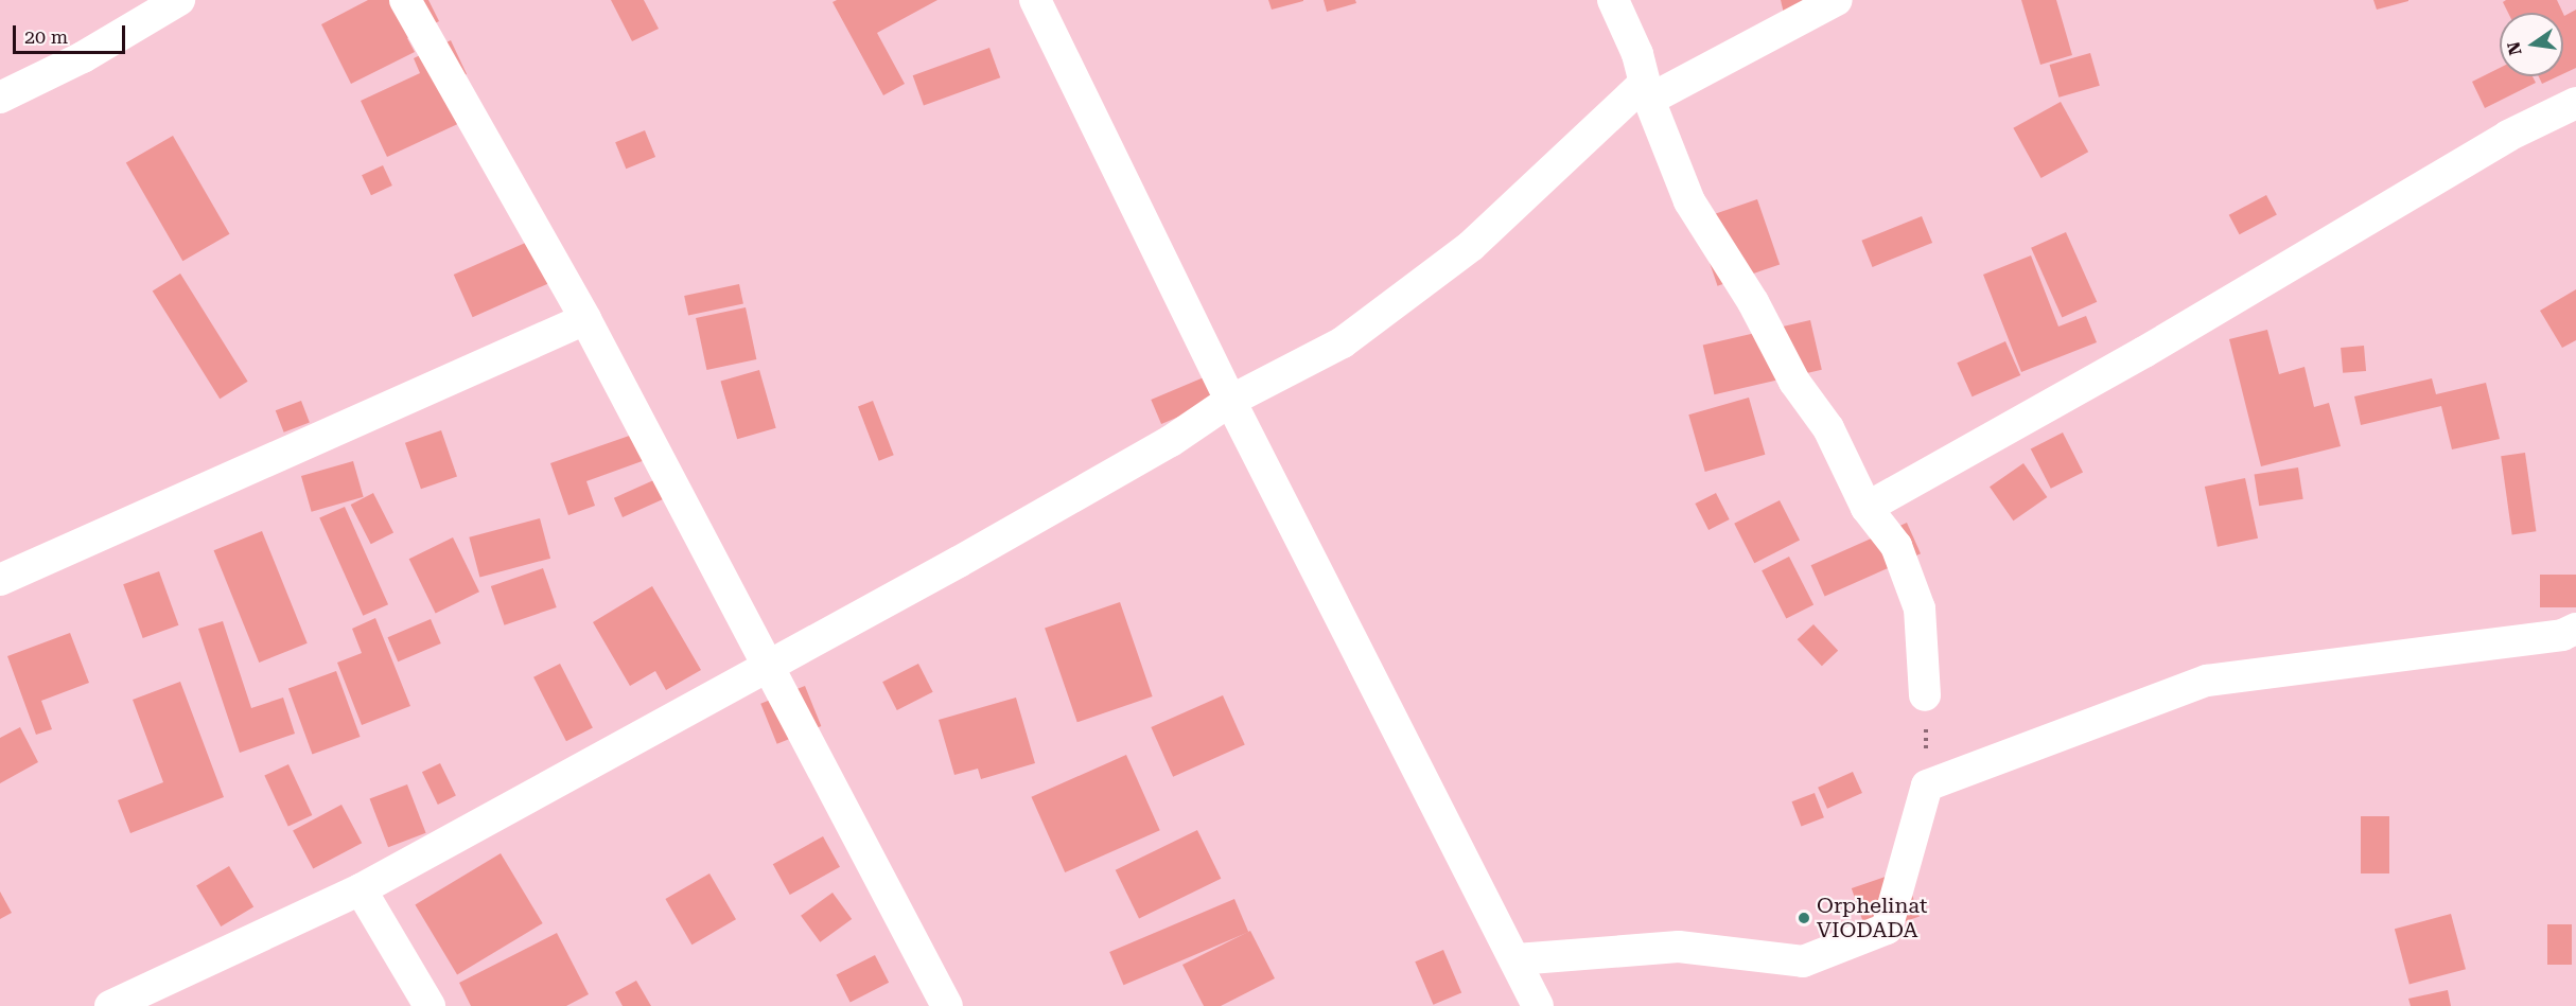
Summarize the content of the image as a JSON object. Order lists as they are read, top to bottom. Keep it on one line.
{"places":["Orphelinat VIODADA"],"scale_bar":"20 m","north":"left"}
